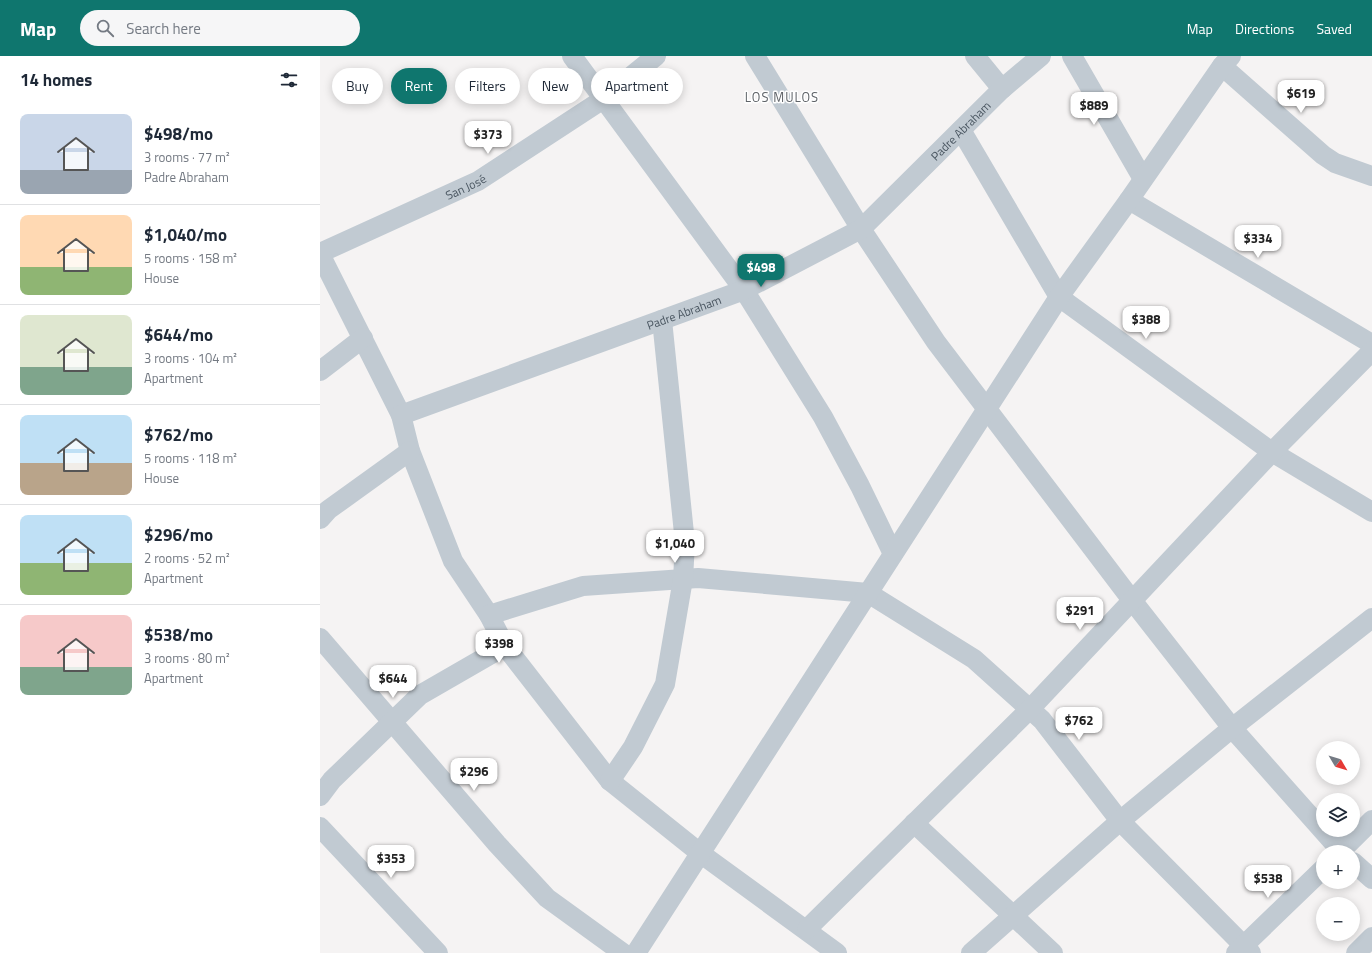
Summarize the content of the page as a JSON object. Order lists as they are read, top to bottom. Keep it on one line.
{"streets":{"street":["Padre Abraham","San José"]},"districts":["LOS MULOS"],"north":"bottom right","page":{"header":"Map","search":"Search here","nav":["Map","Directions","Saved"],"heading":"14 homes","chip":["Buy","Rent","Filters","New","Apartment"],"price":["$619","$889","$373","$334","$498","$388","$1,040","$291","$398","$644","$762","$296","$353","$538"],"list":[{"name":"$498/mo","note":"3 rooms · 77 m² · Padre Abraham"},{"name":"$1,040/mo","note":"5 rooms · 158 m² · House"},{"name":"$644/mo","note":"3 rooms · 104 m² · Apartment"},{"name":"$762/mo","note":"5 rooms · 118 m² · House"},{"name":"$296/mo","note":"2 rooms · 52 m² · Apartment"},{"name":"$538/mo","note":"3 rooms · 80 m² · Apartment"}],"map_buttons":["+","−"]}}
